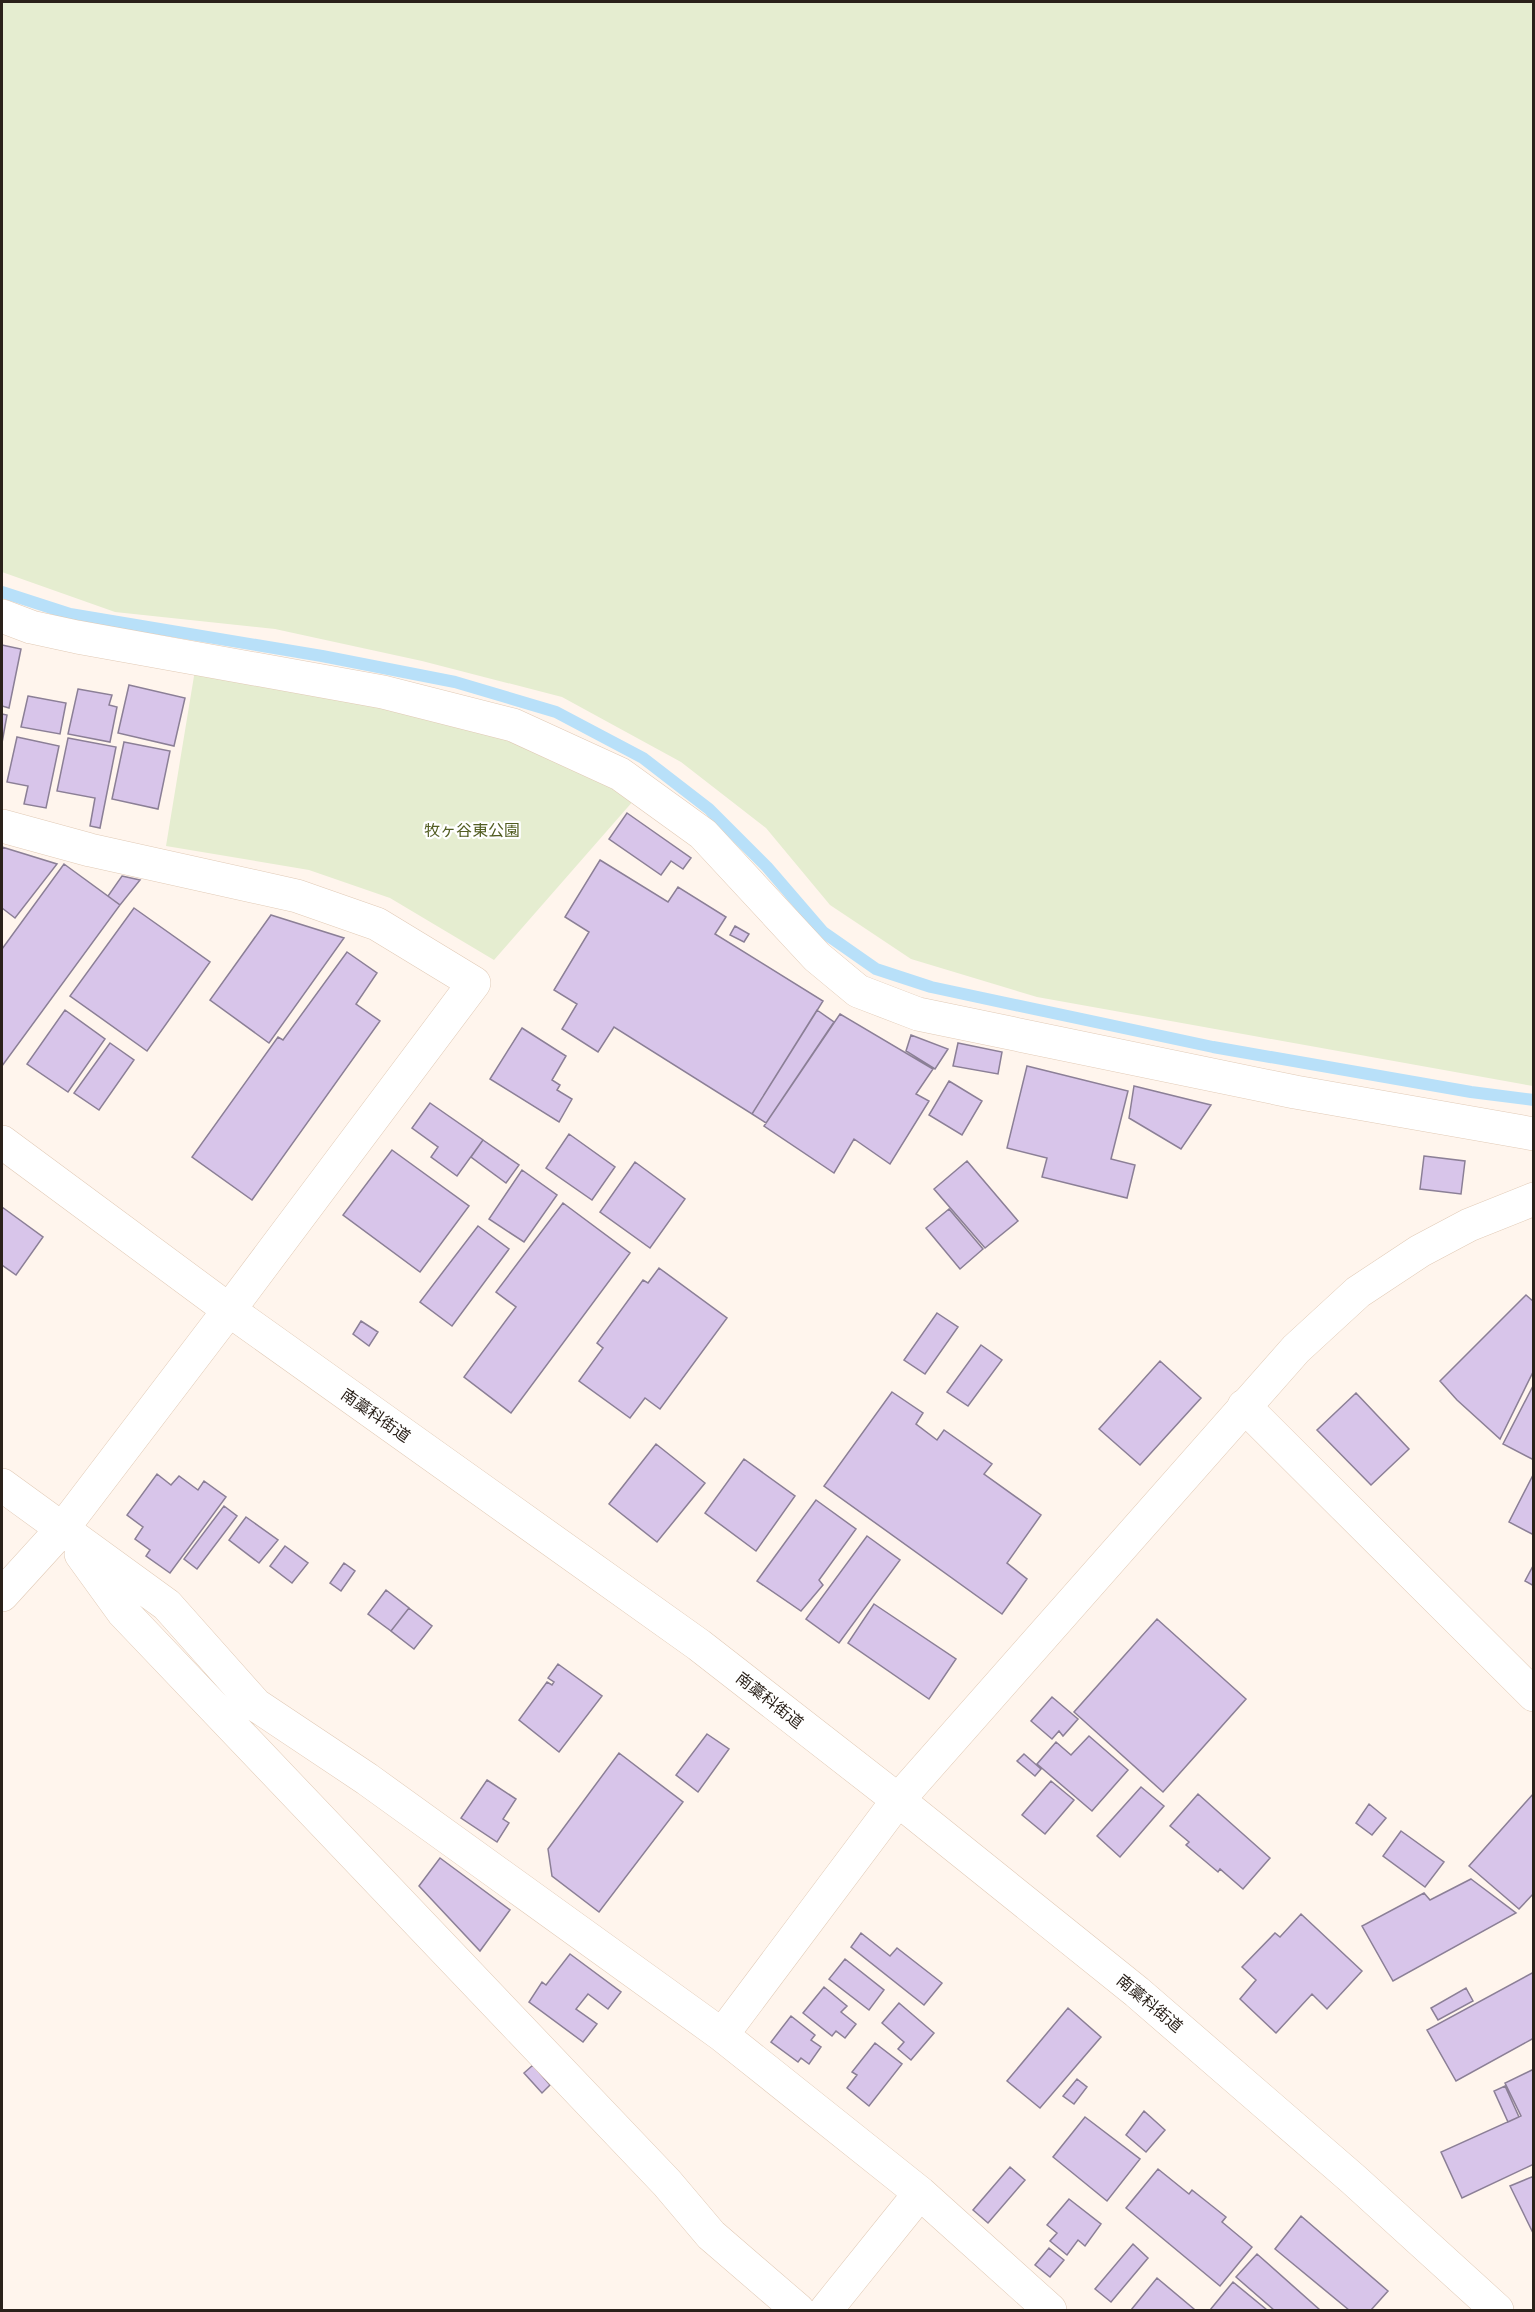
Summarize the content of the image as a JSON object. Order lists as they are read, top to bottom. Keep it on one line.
{"streets":{"street":["南藁科街道"]},"parks":["牧ヶ谷東公園"]}
